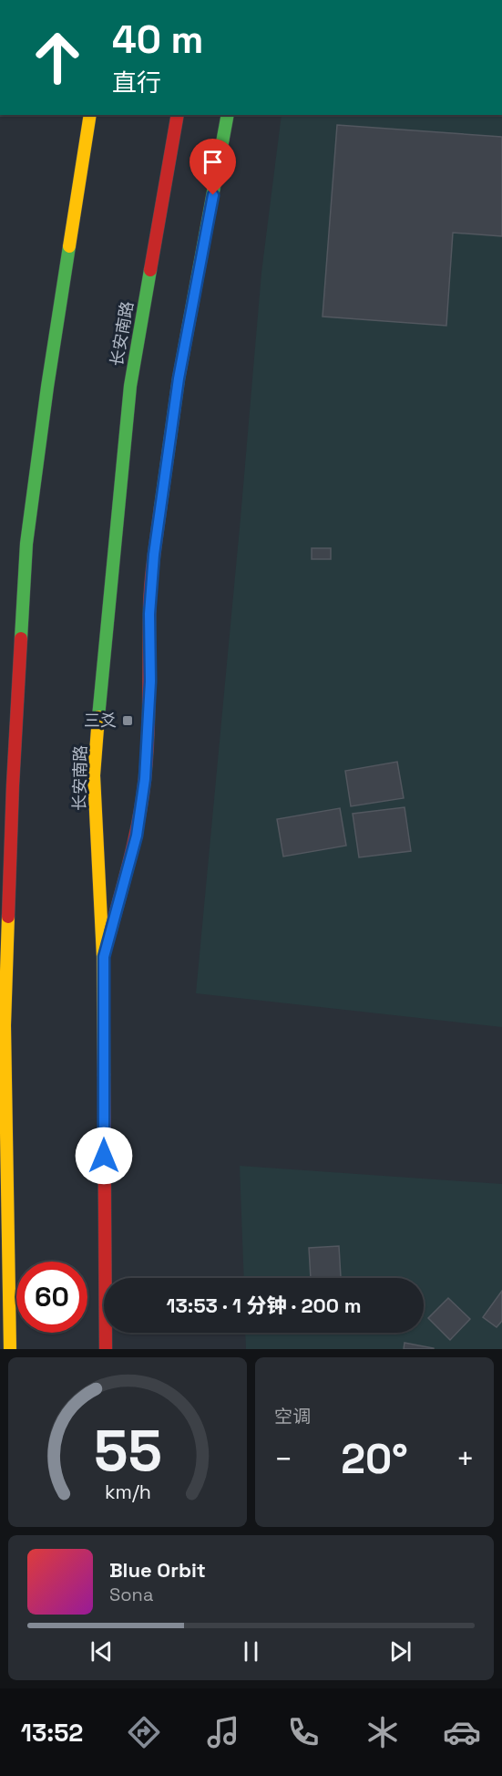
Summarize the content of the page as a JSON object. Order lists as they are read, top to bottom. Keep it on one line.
{"streets":{"main road":["长安南路"]},"places":{"transit":["三爻"]},"page":{"turn":["40 m","直行"],"limit":"60","trip":"13:53 · 1 分钟 · 200 m","tile":"空调","heat":["−","20°","+"],"song":["Blue Orbit","Sona"],"tabs":"13:52","gauge":["55","km/h"]}}
